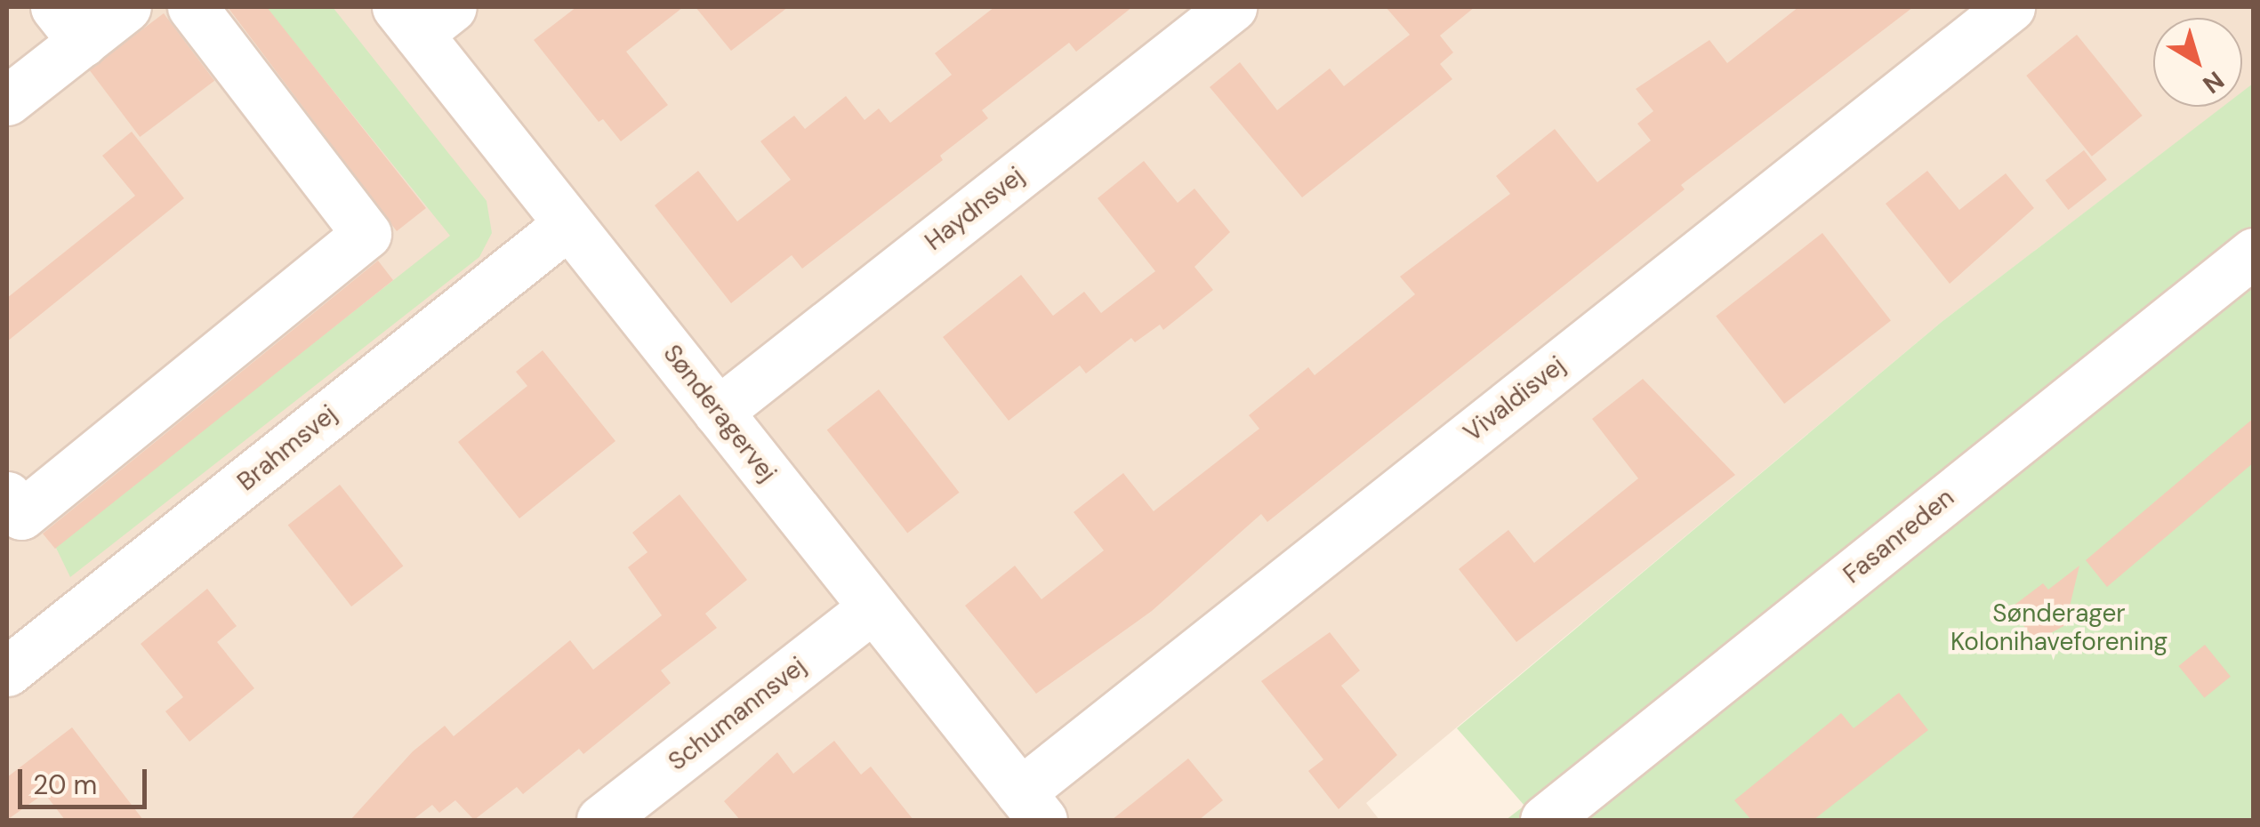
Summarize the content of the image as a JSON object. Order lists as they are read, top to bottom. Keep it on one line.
{"streets":{"street":["Haydnsvej","Vivaldisvej","Sønderagervej","Brahmsvej","Fasanreden","Schumannsvej"]},"crossings":[["Haydnsvej","Sønderagervej"],["Vivaldisvej","Sønderagervej"],["Sønderagervej","Brahmsvej"],["Sønderagervej","Schumannsvej"]],"parks":["Sønderager Kolonihaveforening"],"scale_bar":"20 m","north":"bottom right"}
